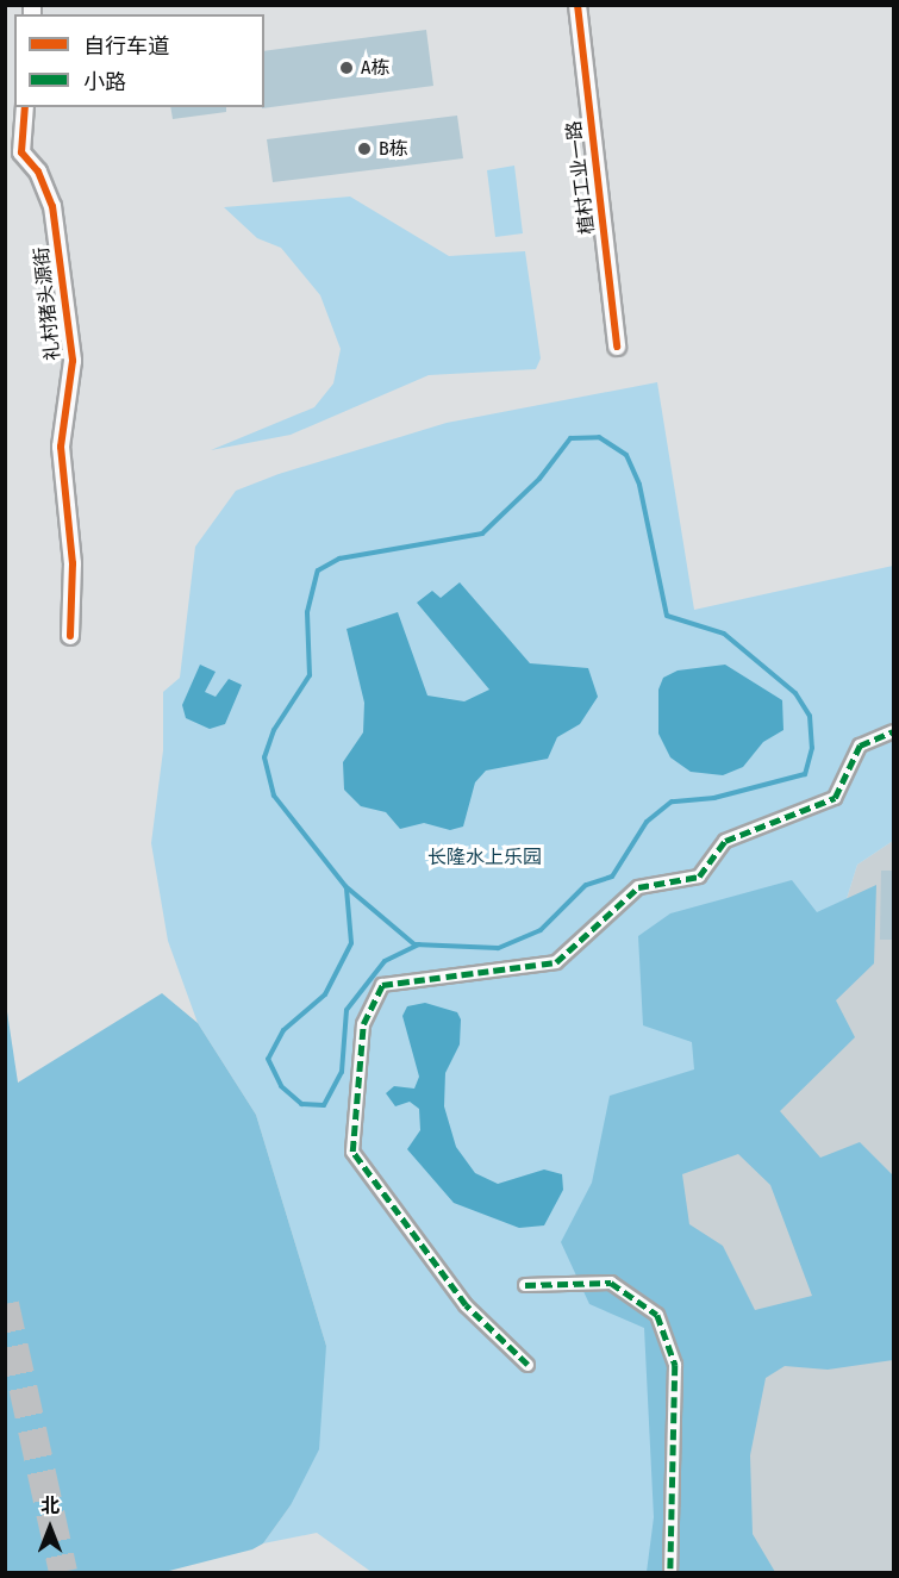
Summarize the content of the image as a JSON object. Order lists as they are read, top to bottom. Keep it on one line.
{"streets":{"street":["植村工业一路","礼村猪头源街"]},"parks":["长隆水上乐园"],"places":["A栋","B栋"],"legend":["自行车道","小路"],"north":"top"}
